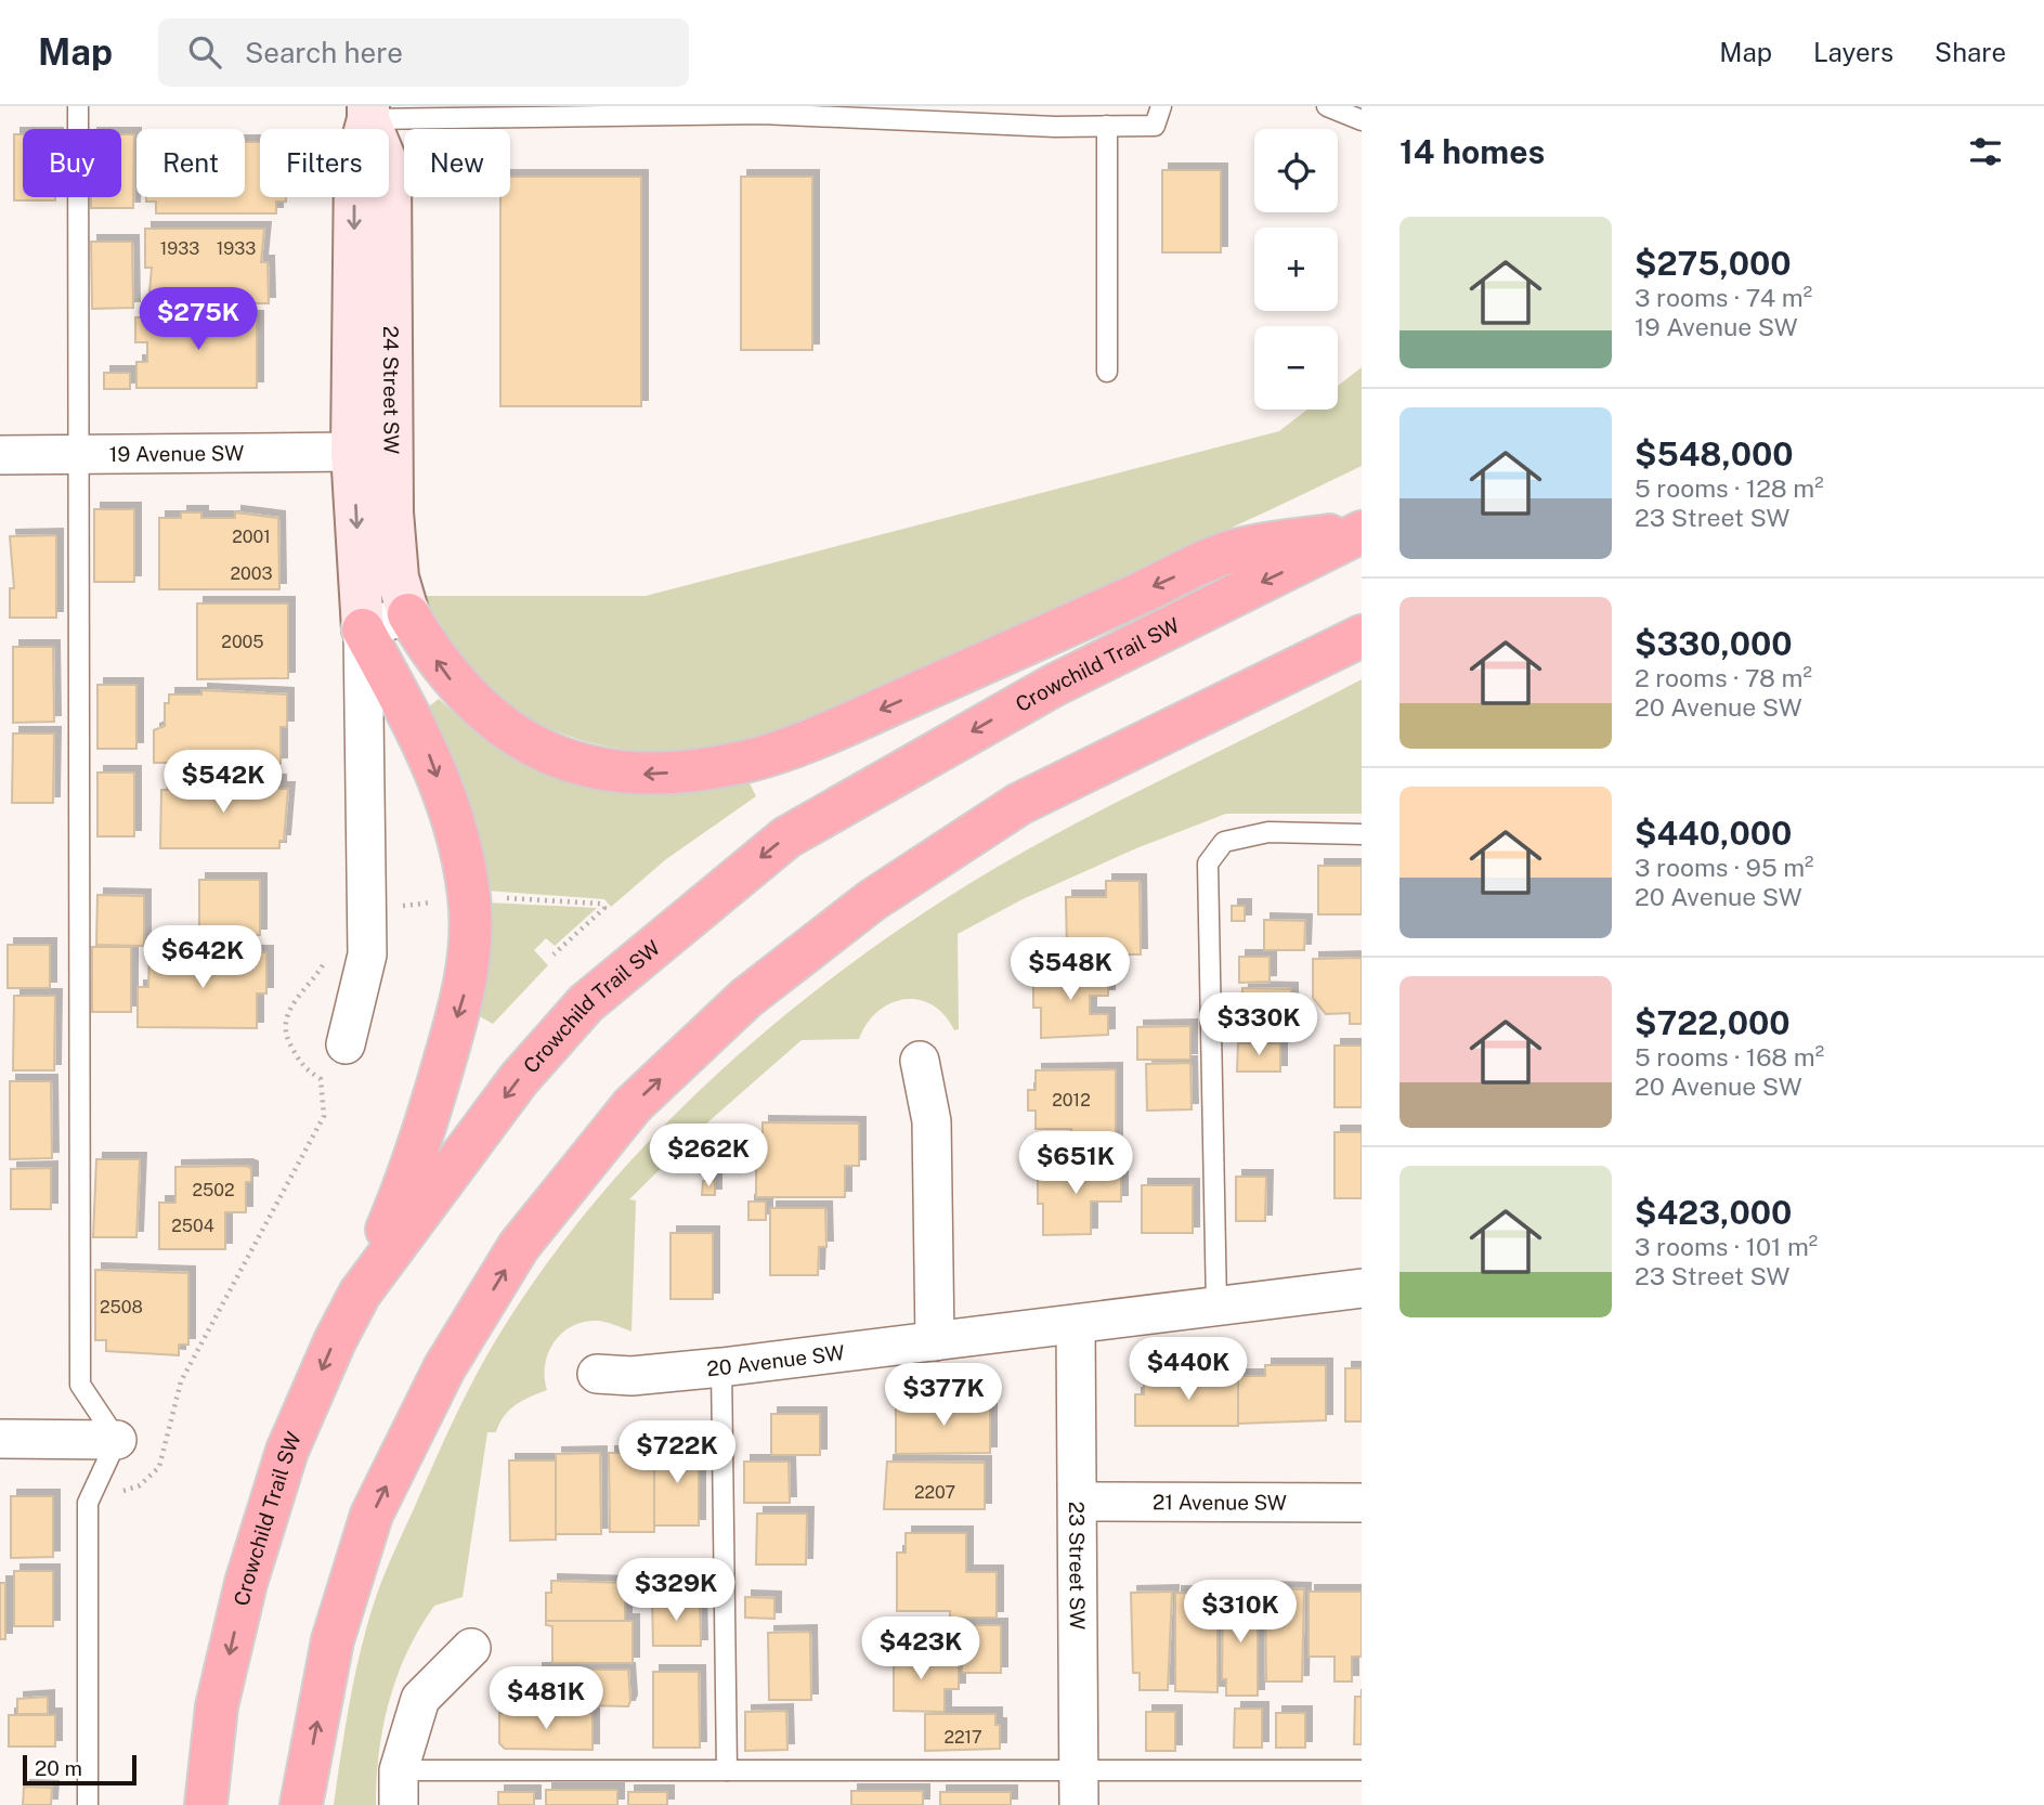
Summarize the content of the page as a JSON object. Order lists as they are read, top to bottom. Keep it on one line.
{"streets":{"highway":["Crowchild Trail SW"],"street":["24 Street SW","19 Avenue SW","20 Avenue SW","21 Avenue SW","23 Street SW"]},"crossings":[["24 Street SW","19 Avenue SW"],["20 Avenue SW","23 Street SW"],["21 Avenue SW","23 Street SW"]],"house_numbers":["1933","1933","2001","2003","2005","2012","2502","2504","2508","2207","2217"],"scale_bar":"20 m","page":{"header":"Map","search":"Search here","nav":["Map","Layers","Share"],"heading":"14 homes","map_buttons":["+","−"],"chip":["Buy","Rent","Filters","New"],"list":[{"name":"$275,000","note":"3 rooms · 74 m² · 19 Avenue SW"},{"name":"$548,000","note":"5 rooms · 128 m² · 23 Street SW"},{"name":"$330,000","note":"2 rooms · 78 m² · 20 Avenue SW"},{"name":"$440,000","note":"3 rooms · 95 m² · 20 Avenue SW"},{"name":"$722,000","note":"5 rooms · 168 m² · 20 Avenue SW"},{"name":"$423,000","note":"3 rooms · 101 m² · 23 Street SW"}],"price":["$275K","$542K","$642K","$548K","$330K","$262K","$651K","$440K","$377K","$722K","$329K","$310K","$423K","$481K"],"scale":"20 m"}}
